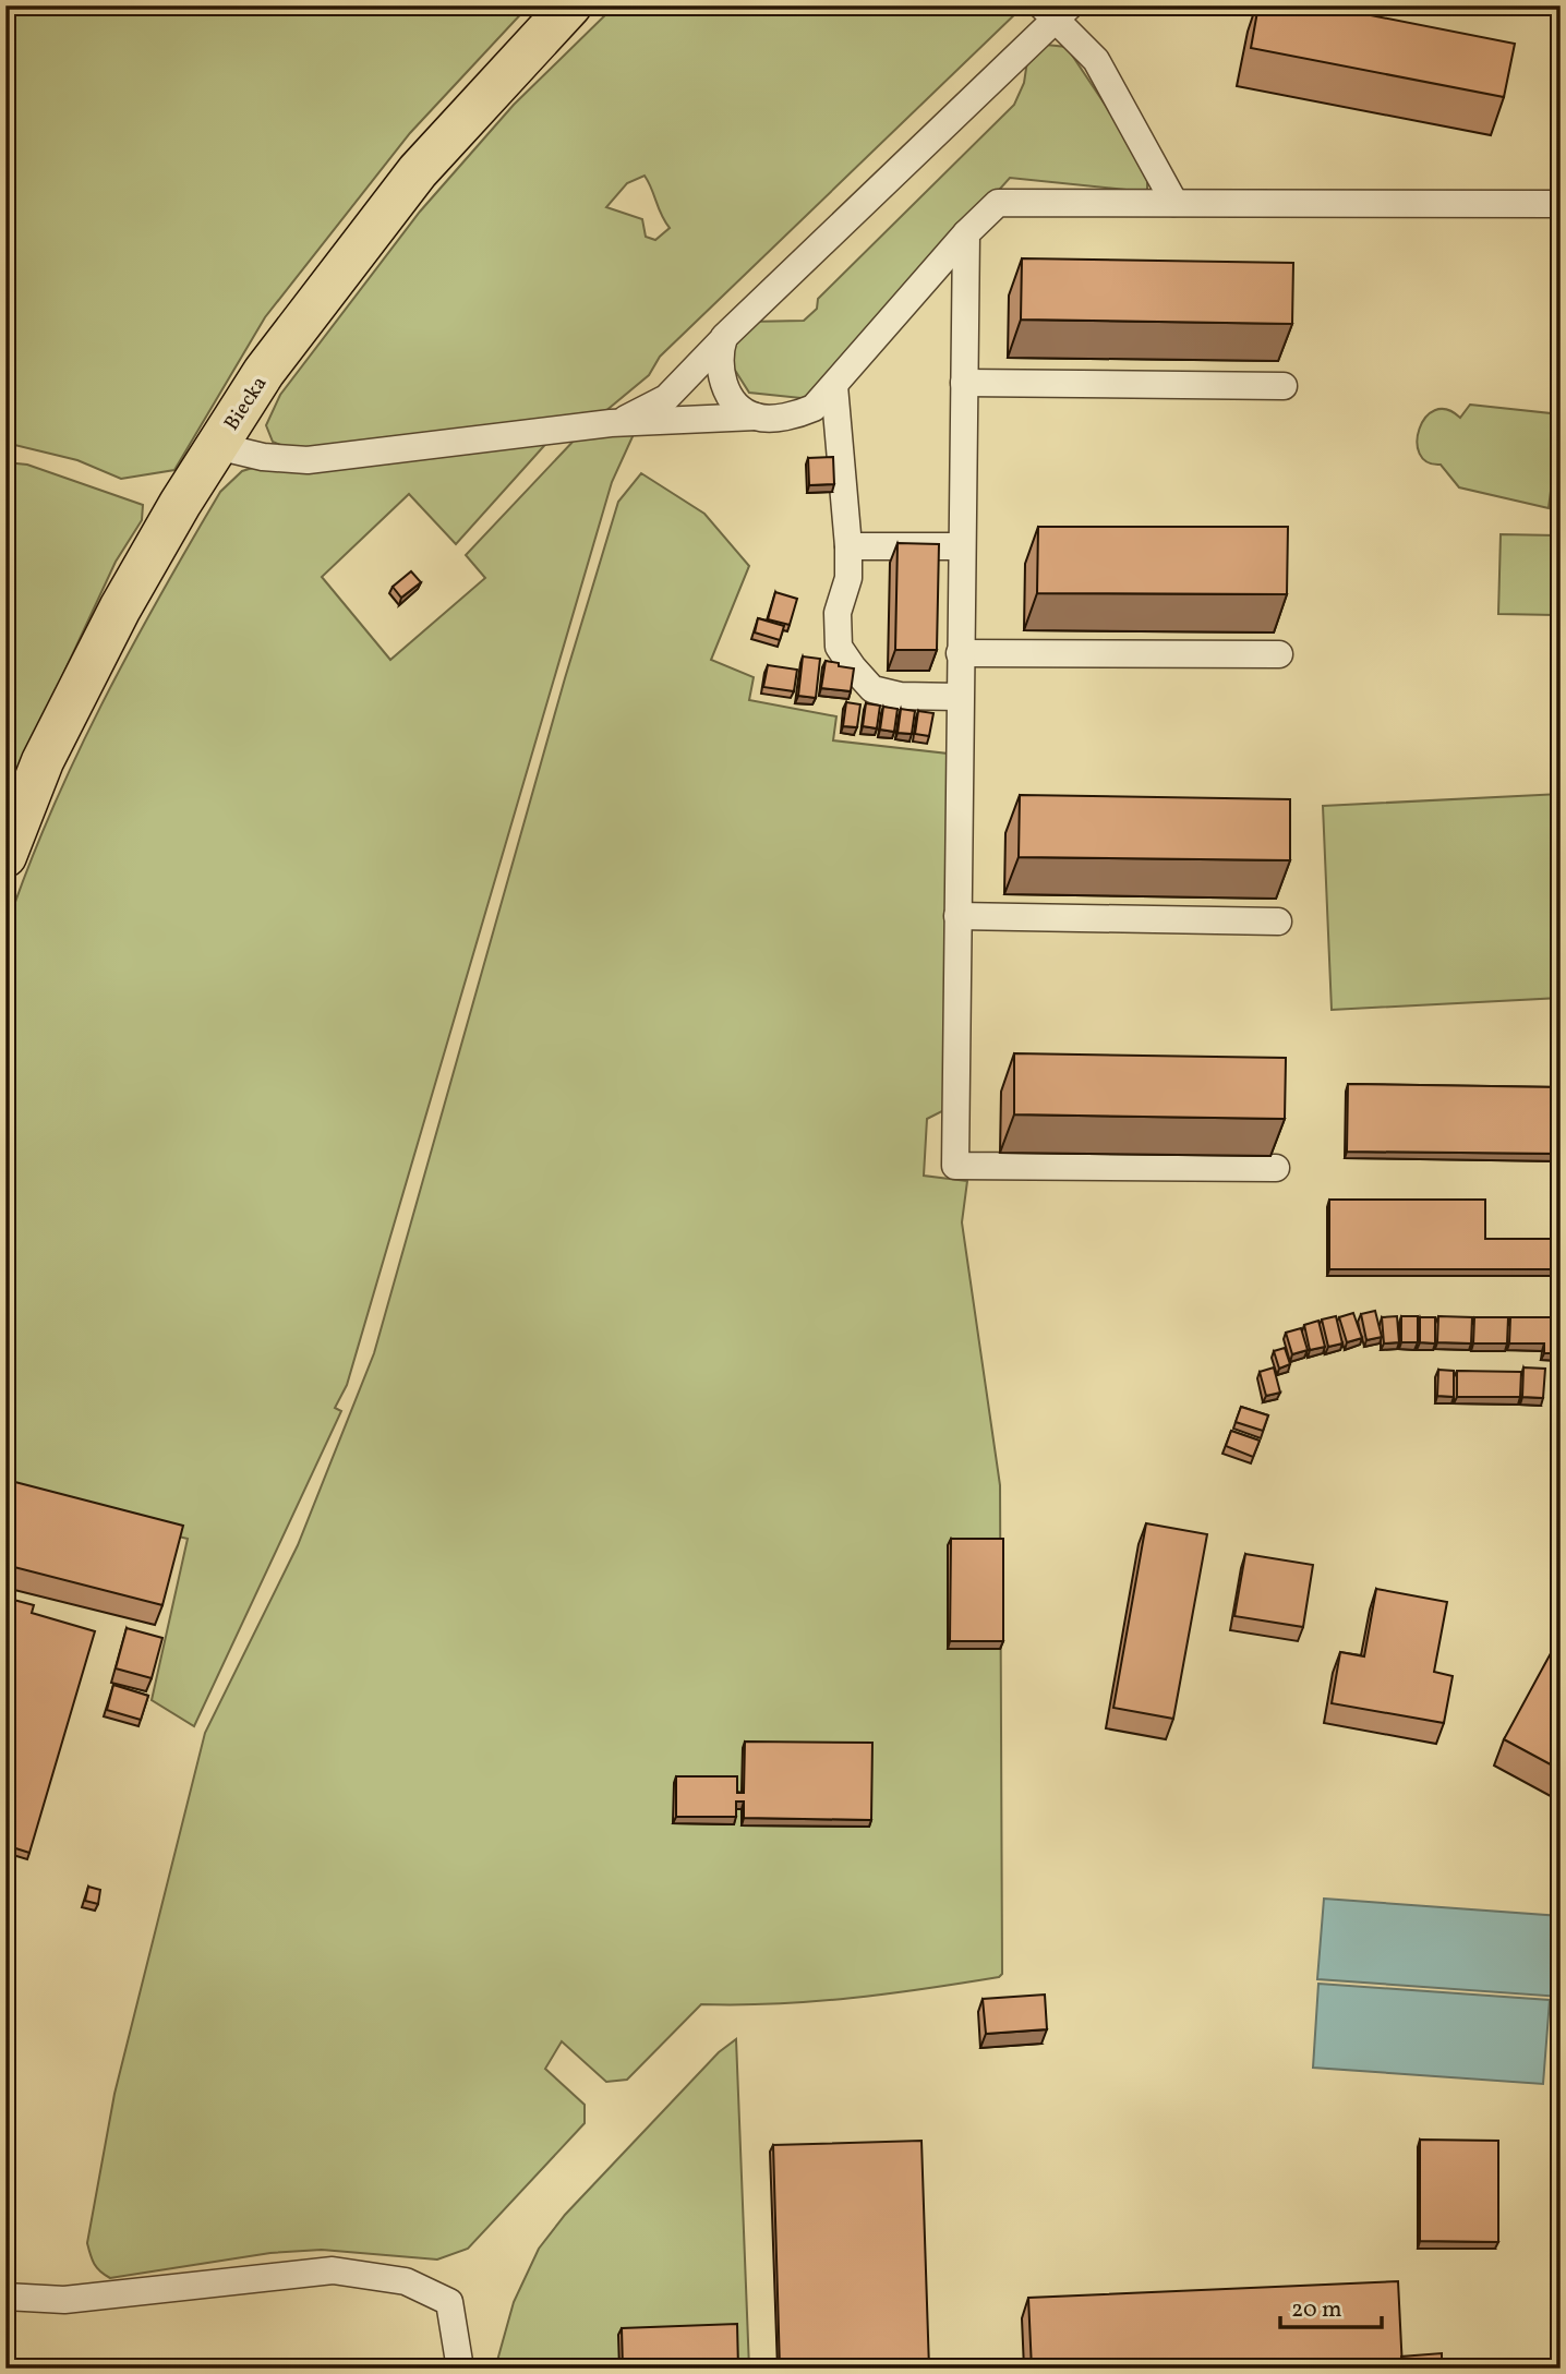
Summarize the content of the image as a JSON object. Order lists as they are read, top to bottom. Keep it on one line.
{"streets":{"main road":["Biecka"]},"scale_bar":"20 m"}
